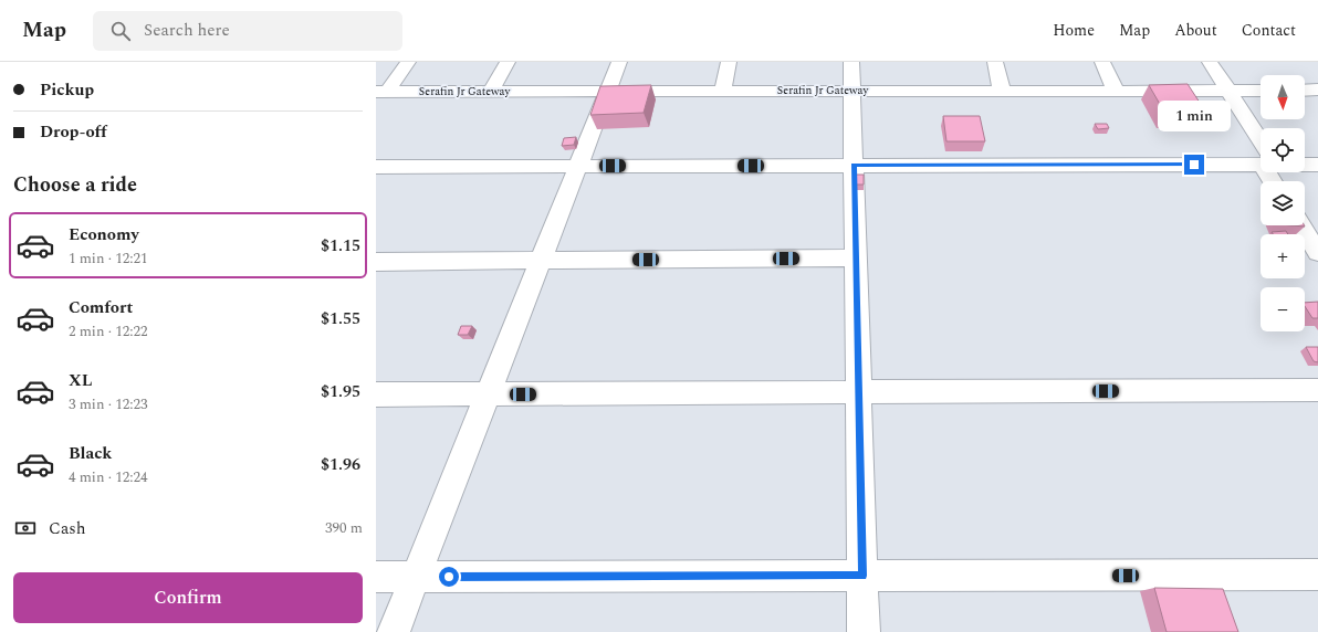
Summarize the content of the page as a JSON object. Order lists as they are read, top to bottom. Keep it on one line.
{"streets":{"street":["Serafin Jr Gateway"]},"north":"bottom","page":{"header":"Map","search":"Search here","nav":["Home","Map","About","Contact"],"banner":["Pickup","Drop-off"],"map_buttons":["+","−"],"bubble":"1 min","heading":"Choose a ride","list":[{"name":"Economy","note":"1 min · 12:21","value":"$1.15"},{"name":"Comfort","note":"2 min · 12:22","value":"$1.55"},{"name":"XL","note":"3 min · 12:23","value":"$1.95"},{"name":"Black","note":"4 min · 12:24","value":"$1.96"}],"pay":["Cash","390 m"],"buttons":"Confirm"}}
